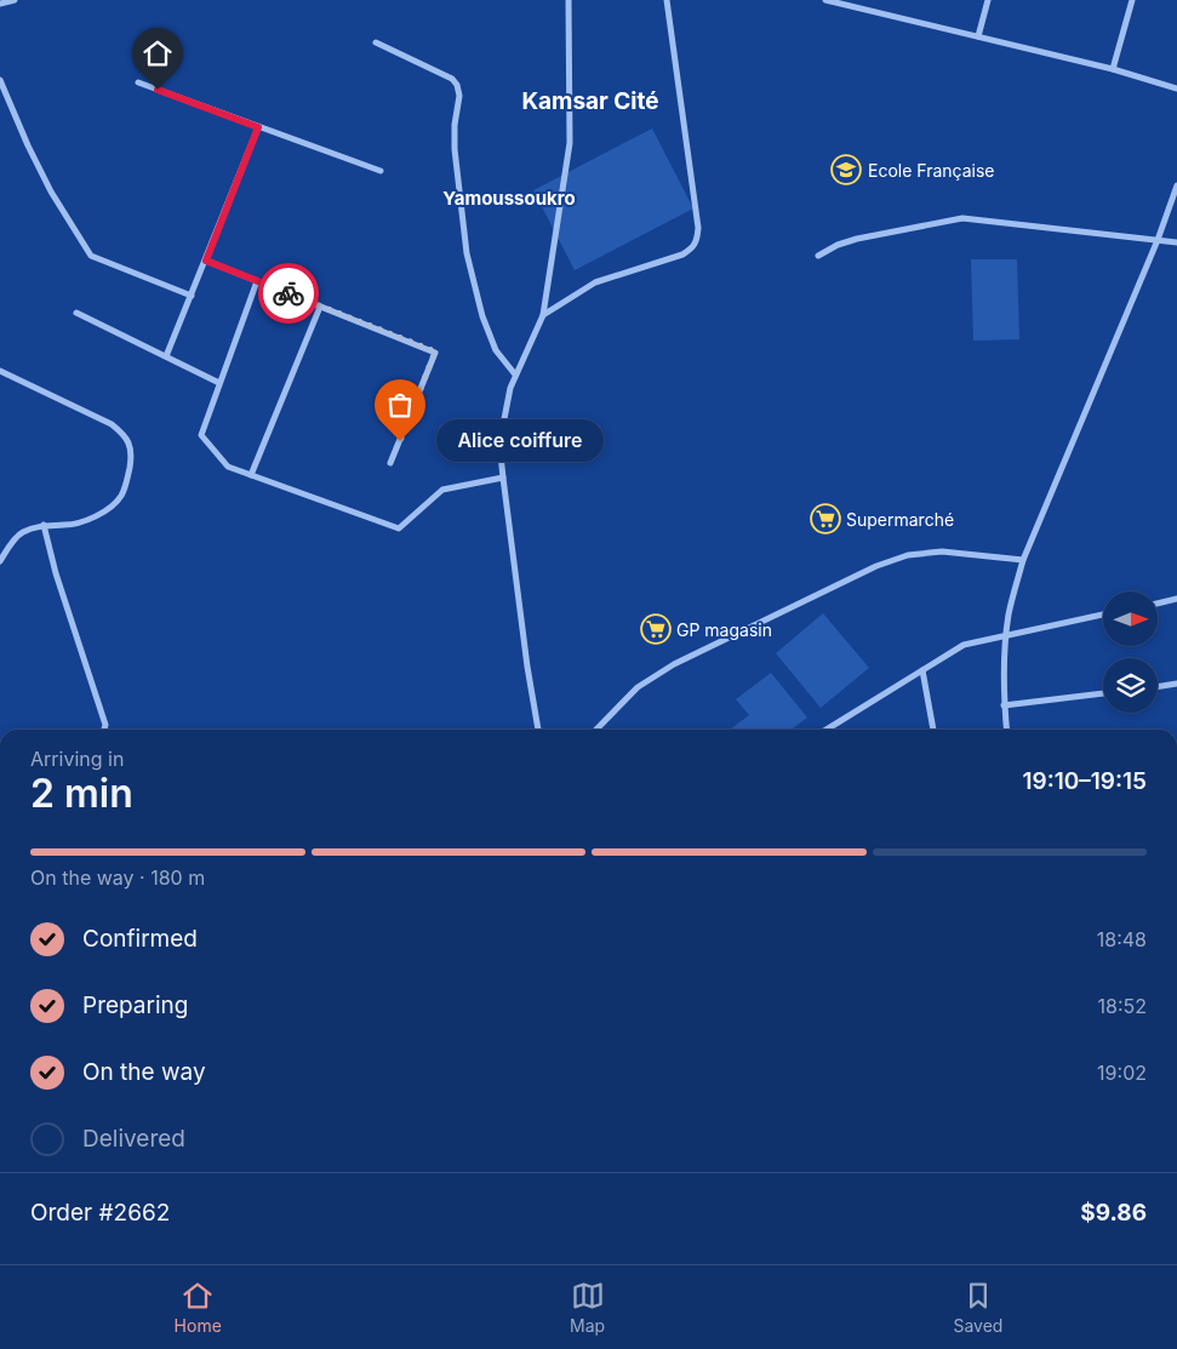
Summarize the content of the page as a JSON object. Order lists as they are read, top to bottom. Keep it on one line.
{"districts":["Kamsar Cité","Yamoussoukro"],"places":{"school or university":["Ecole Française"],"other":["Alice coiffure"],"supermarket":["Supermarché","GP magasin"]},"north":"right","page":{"bubble":"Alice coiffure","heading":["2 min","Arriving in","19:10–19:15"],"panel":["Order #2662","$9.86"],"bar":"On the way · 180 m","list":[["Confirmed","18:48"],["Preparing","18:52"],["On the way","19:02"],"Delivered"],"tabs":["Home","Map","Saved"]}}
